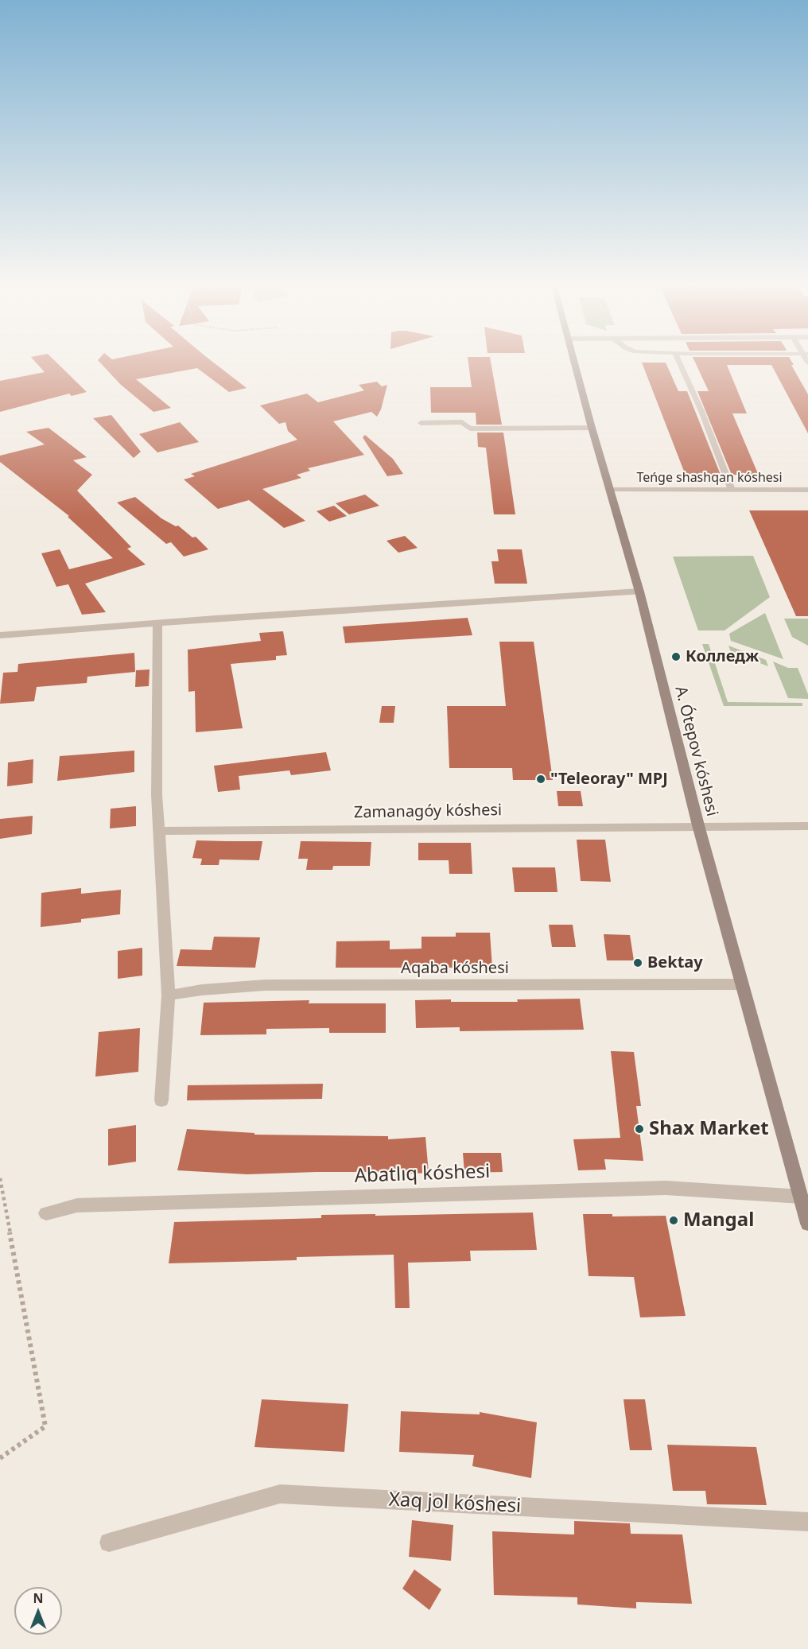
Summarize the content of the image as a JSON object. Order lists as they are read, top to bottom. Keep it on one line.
{"streets":{"main road":["A. Ótepov kóshesi"],"street":["Teńge shashqan kóshesi","Zamanagóy kóshesi","Aqaba kóshesi","Abatlıq kóshesi","Xaq jol kóshesi"]},"crossings":[["Teńge shashqan kóshesi","A. Ótepov kóshesi"],["A. Ótepov kóshesi","Zamanagóy kóshesi"],["A. Ótepov kóshesi","Aqaba kóshesi"],["A. Ótepov kóshesi","Abatlıq kóshesi"]],"places":["Колледж","\"Teleoray\" MPJ","Bektay","Shax Market","Mangal"],"north":"top"}
